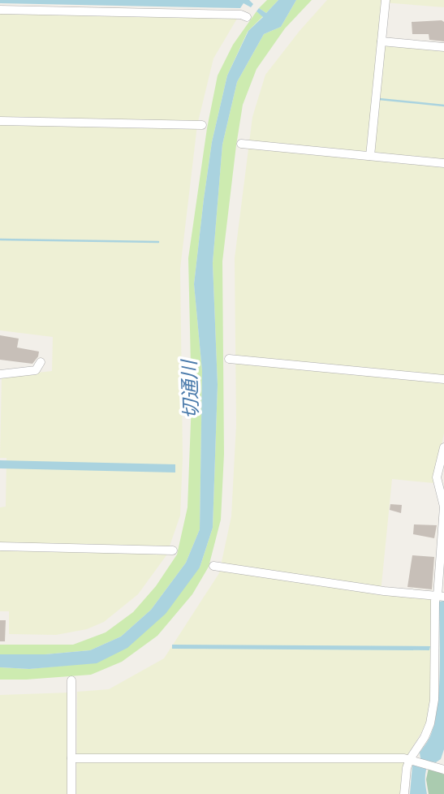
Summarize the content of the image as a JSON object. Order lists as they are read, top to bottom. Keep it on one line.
{"water":["切通川"]}
